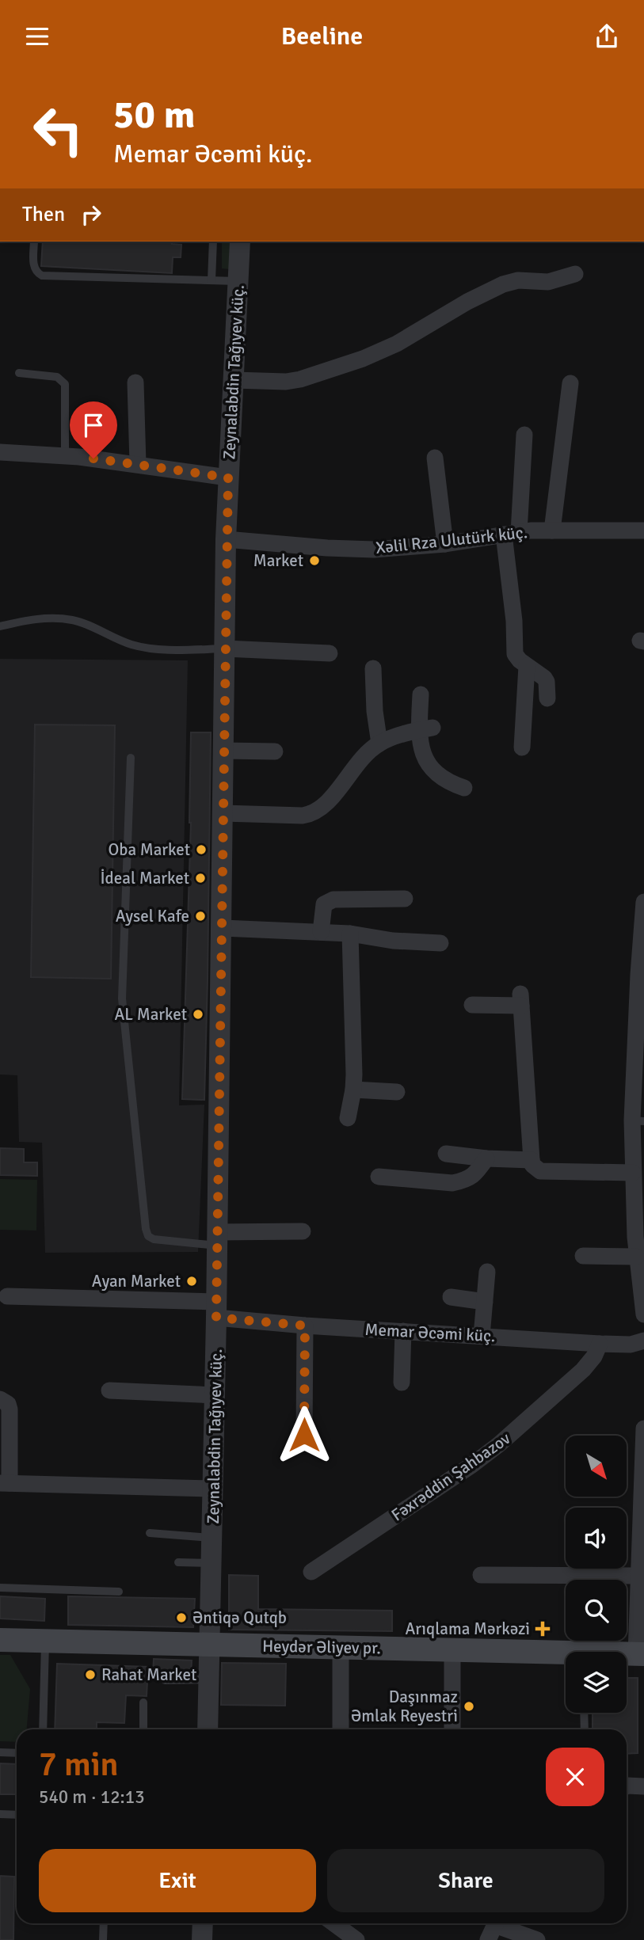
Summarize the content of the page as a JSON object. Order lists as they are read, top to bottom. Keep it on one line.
{"streets":{"main road":["Heydər Əliyev pr."],"street":["Zeynalabdin Tağıyev küç.","Xəlil Rza Ulutürk küç.","Memar Əcəmi küç.","Fəxrəddin Şahbazov"]},"crossings":[["Zeynalabdin Tağıyev küç.","Xəlil Rza Ulutürk küç."],["Zeynalabdin Tağıyev küç.","Memar Əcəmi küç."],["Zeynalabdin Tağıyev küç.","Heydər Əliyev pr."],["Memar Əcəmi küç.","Fəxrəddin Şahbazov"]],"places":{"other":["Market","Oba Market","İdeal Market","Aysel Kafe","AL Market","Ayan Market","Əntiqə Qutqb","Rahat Market","Daşınmaz Əmlak Reyestri"],"health":["Arıqlama Mərkəzi"]},"north":"bottom right","page":{"header":"Beeline","turn":["50 m","Memar Əcəmi küç."],"then":"Then","heading":["7 min","540 m · 12:13"],"buttons":["Exit","Share"]}}
